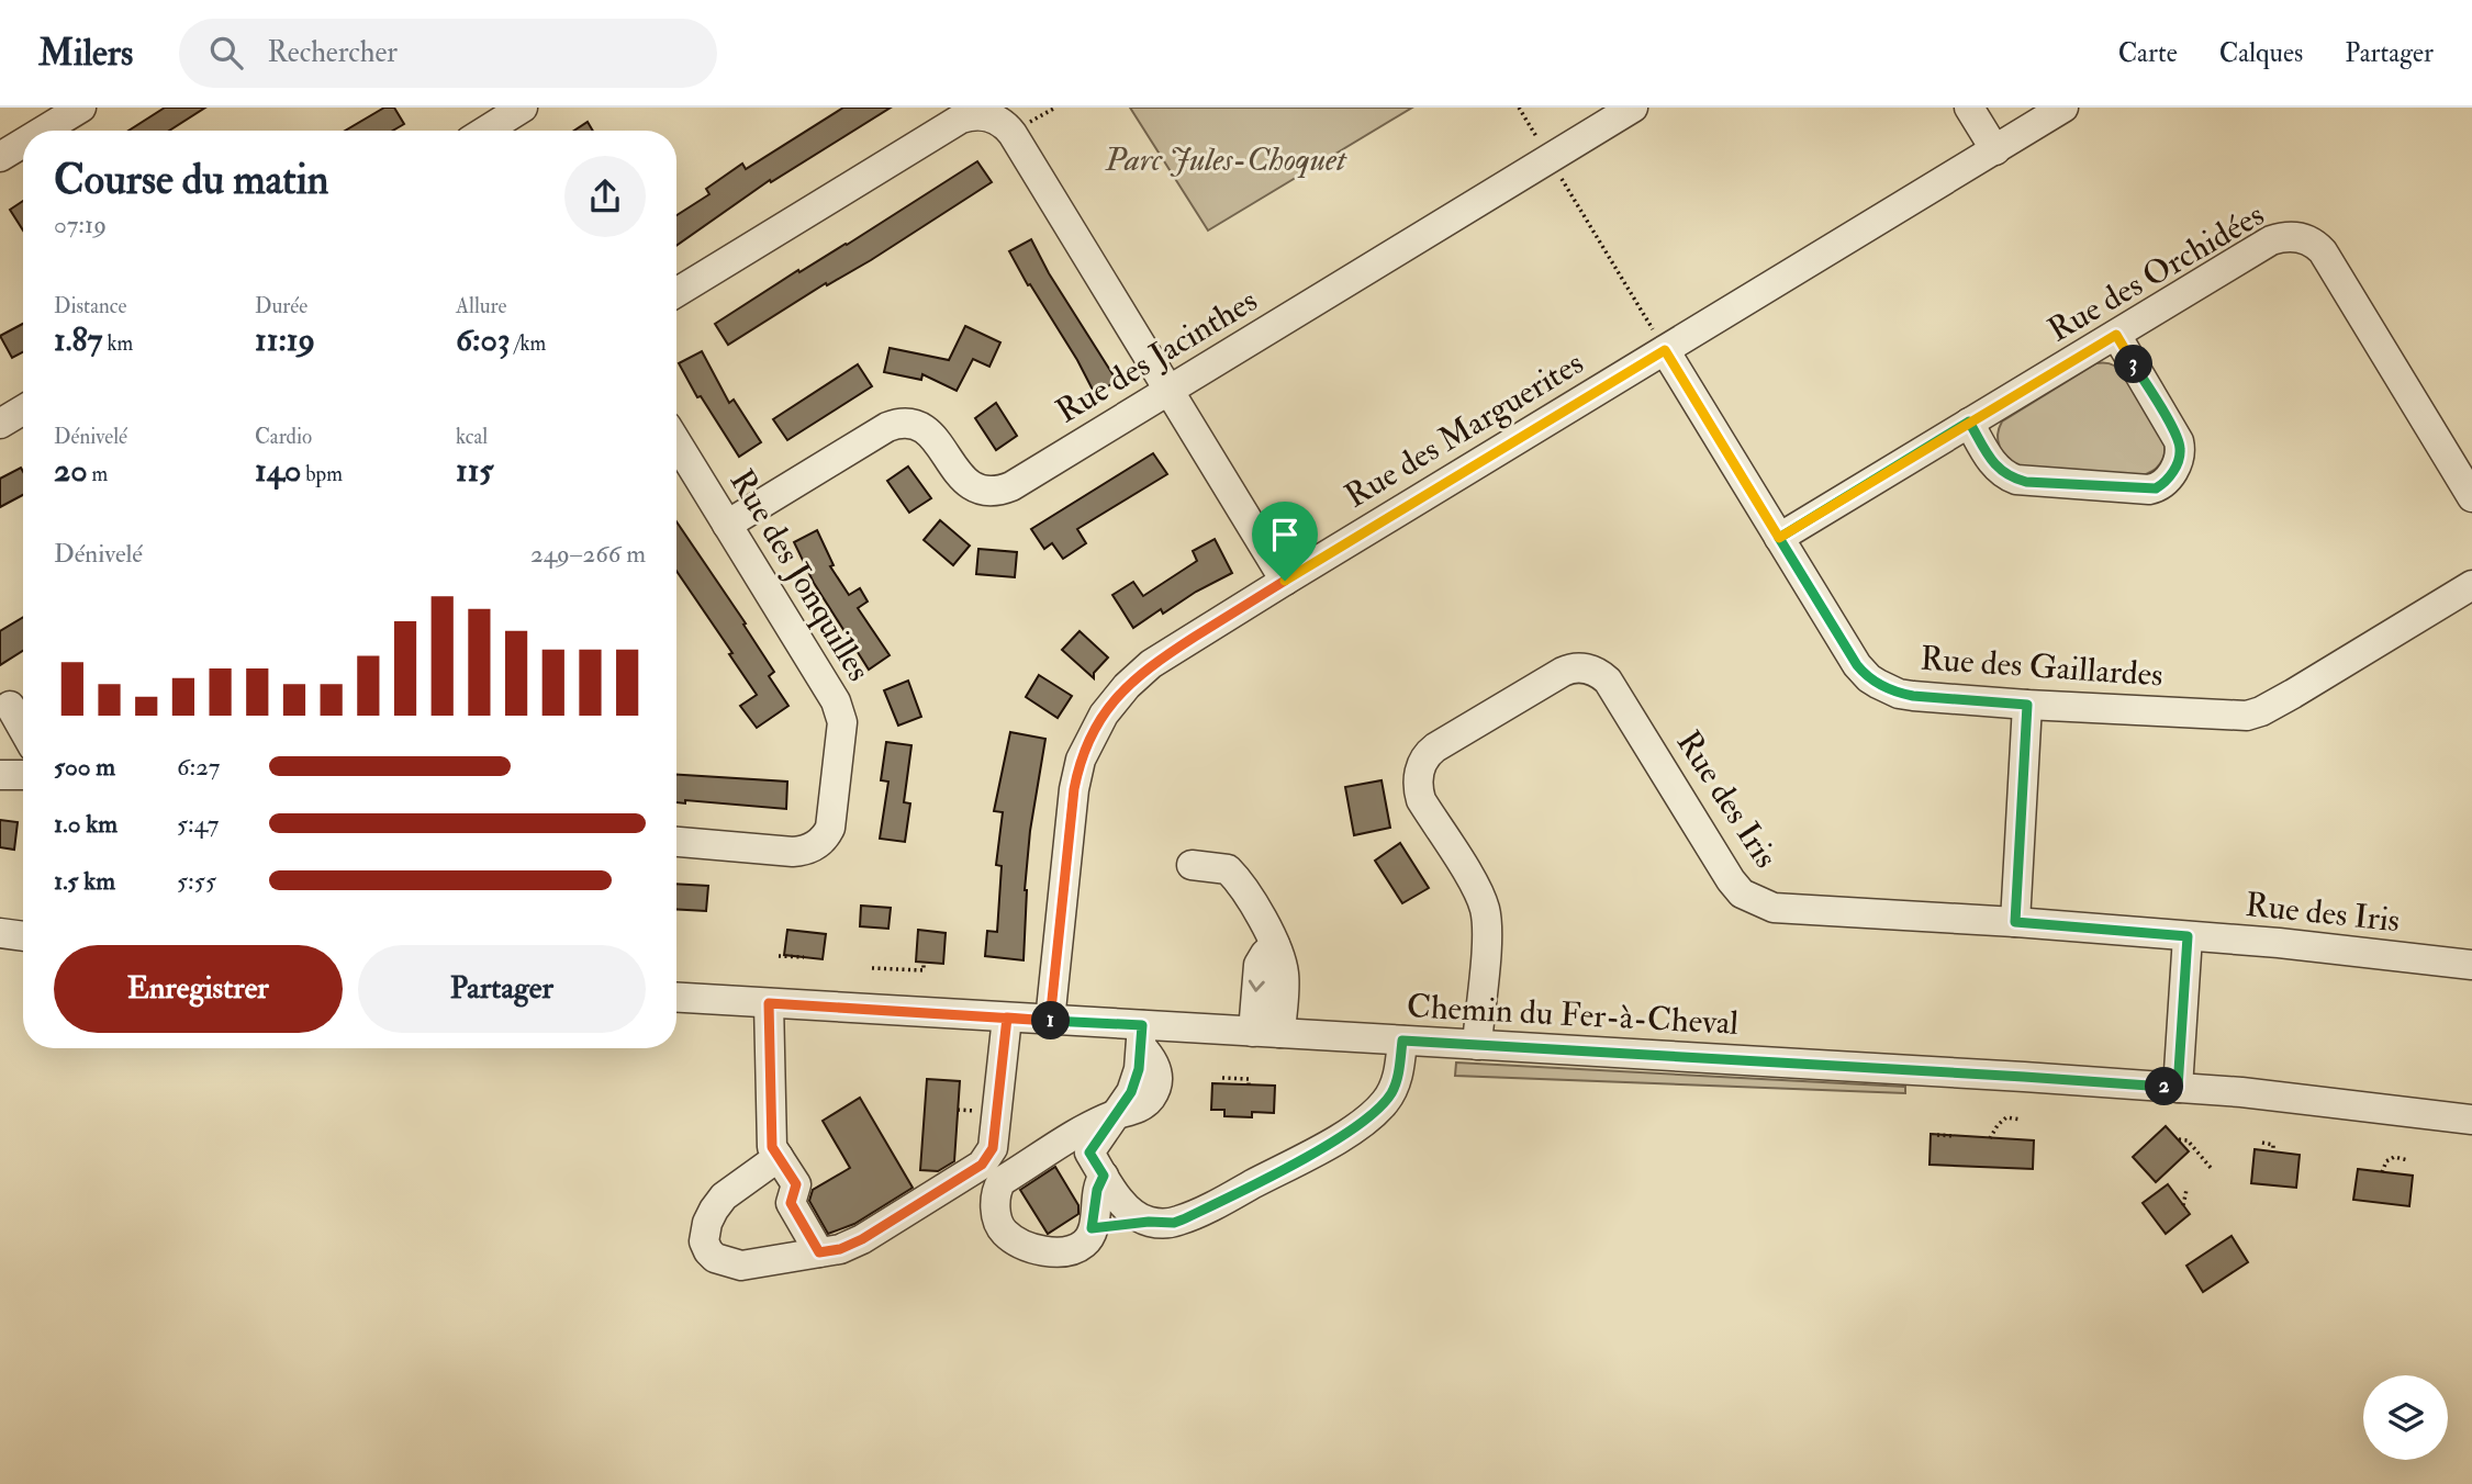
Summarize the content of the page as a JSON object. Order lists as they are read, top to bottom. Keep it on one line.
{"streets":{"street":["Rue des Orchidées","Rue des Jacinthes","Rue des Marguerites","Rue des Jonquilles","Rue des Gaillardes","Rue des Iris","Chemin du Fer-à-Cheval"]},"crossings":[["Rue des Orchidées","Rue des Gaillardes"],["Rue des Jacinthes","Rue des Jonquilles"],["Rue des Marguerites","Rue des Gaillardes"],["Rue des Marguerites","Chemin du Fer-à-Cheval"],["Rue des Iris","Chemin du Fer-à-Cheval"]],"parks":["Parc Jules-Choquet"],"page":{"header":"Milers","search":"Rechercher","nav":["Carte","Calques","Partager"],"heading":["Course du matin","07:19"],"stats":[["Distance","1.87 km"],["Durée","11:19"],["Allure","6:03 /km"],["Dénivelé","20 m"],["Cardio","140 bpm"],["kcal","115"]],"pins":["3","1","2"],"chart":["Dénivelé","249–266 m"],"list":[{"name":"500 m","note":"6:27"},{"name":"1.0 km","note":"5:47"},{"name":"1.5 km","note":"5:55"}],"buttons":["Enregistrer","Partager"]}}
